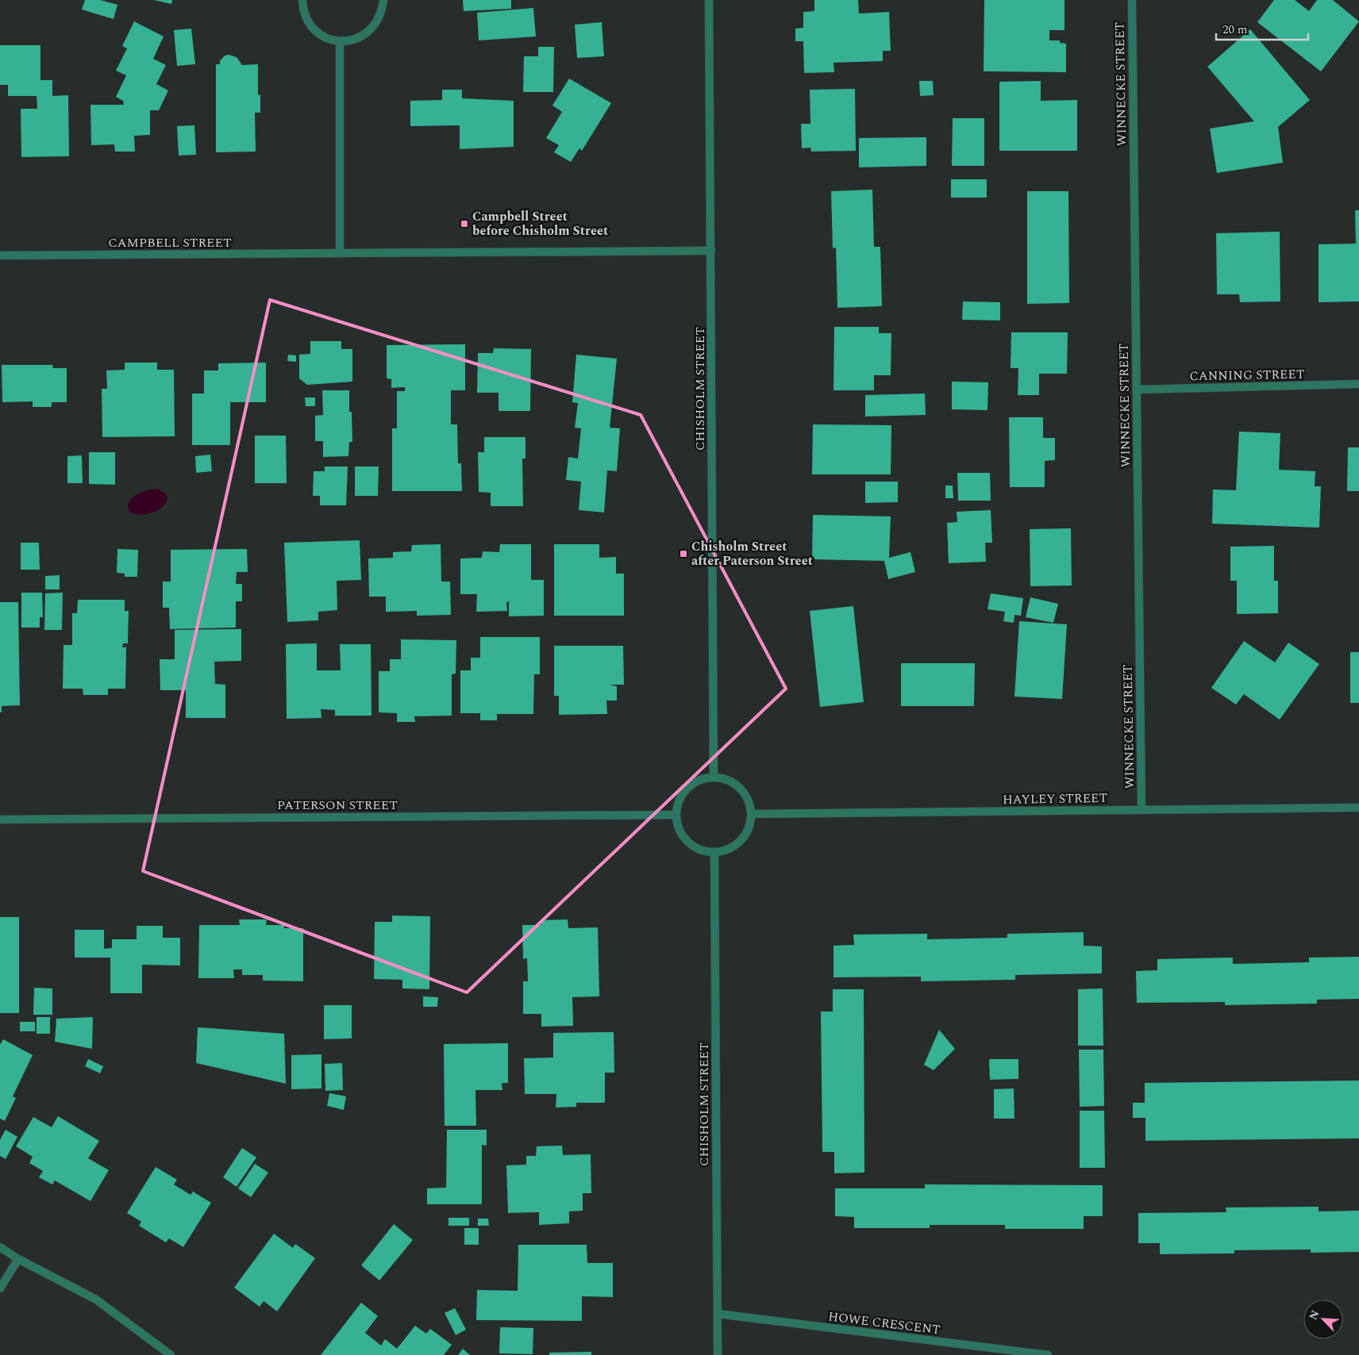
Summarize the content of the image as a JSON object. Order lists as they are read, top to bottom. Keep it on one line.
{"streets":{"street":["WINNECKE STREET","CAMPBELL STREET","CANNING STREET","CHISHOLM STREET","HAYLEY STREET","PATERSON STREET","HOWE CRESCENT"]},"crossings":[["WINNECKE STREET","CANNING STREET"],["WINNECKE STREET","HAYLEY STREET"],["CAMPBELL STREET","CHISHOLM STREET"],["CHISHOLM STREET","HAYLEY STREET"],["CHISHOLM STREET","PATERSON STREET"],["CHISHOLM STREET","HOWE CRESCENT"],["HAYLEY STREET","PATERSON STREET"]],"places":{"transit":["Campbell Street before Chisholm Street","Chisholm Street after Paterson Street"]},"scale_bar":"20 m","north":"top left"}
